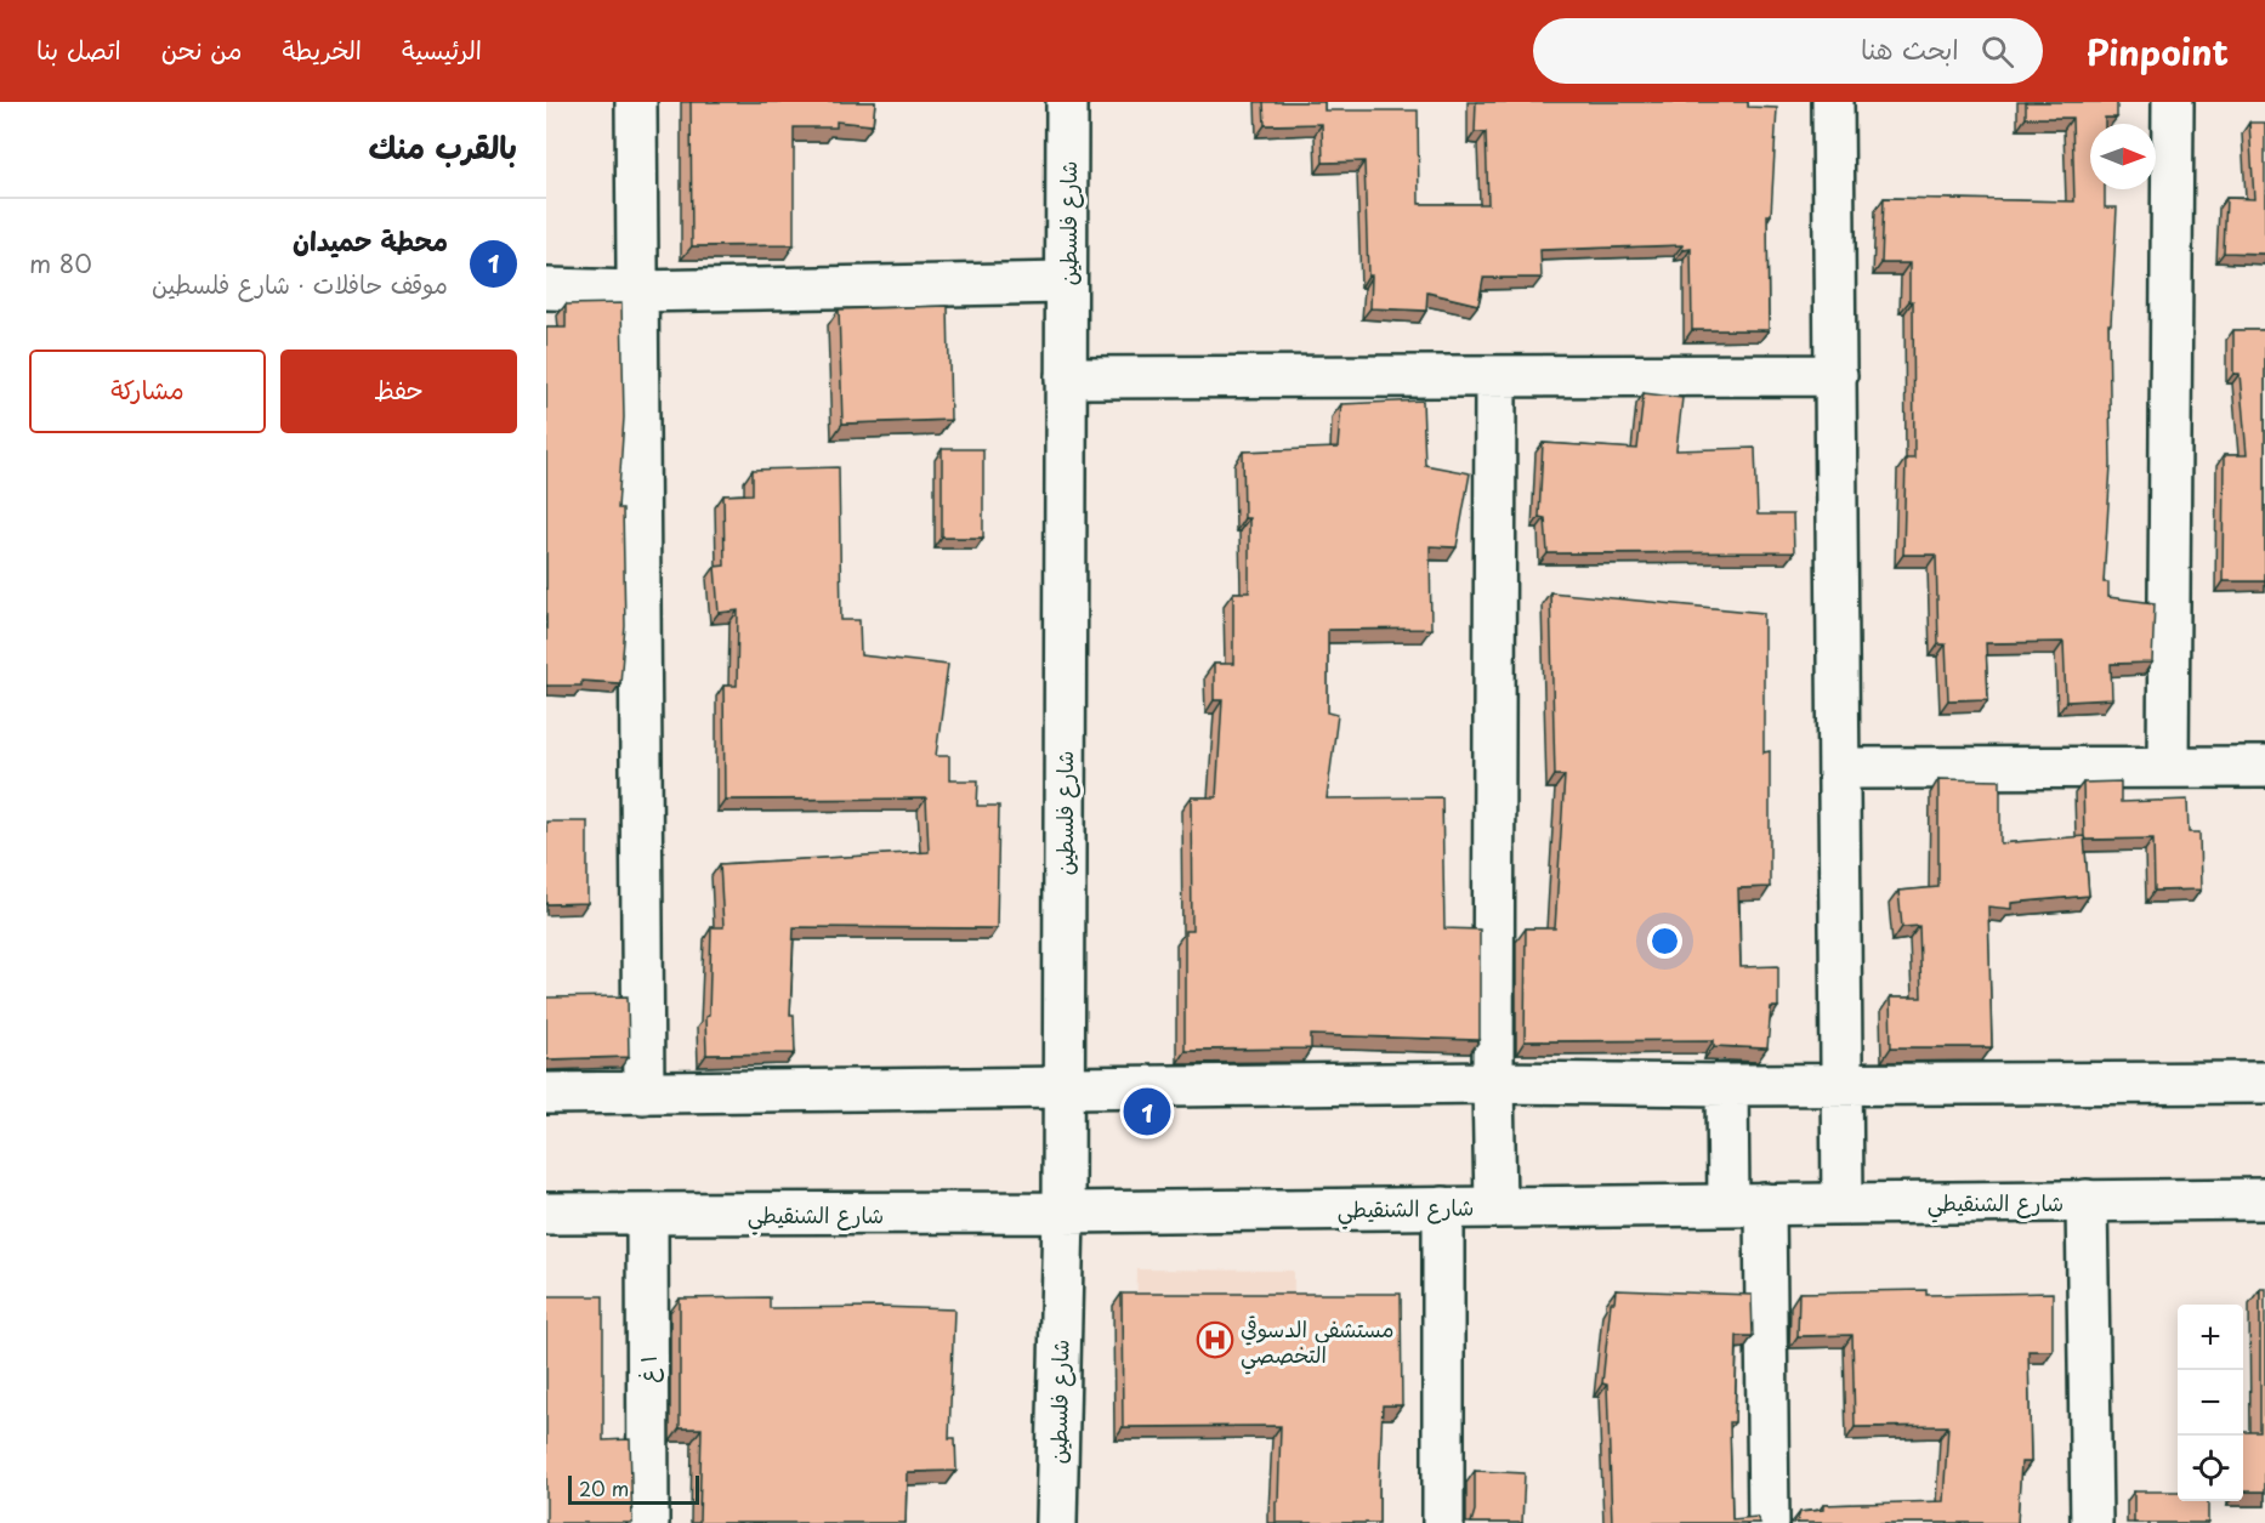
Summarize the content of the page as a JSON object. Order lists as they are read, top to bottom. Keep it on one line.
{"streets":{"street":["شارع فلسطين","شارع الشنقيطي","١ غ"]},"crossings":[["شارع فلسطين","شارع الشنقيطي"],["شارع الشنقيطي","١ غ"]],"places":{"hospital":["مستشفى الدسوقي التخصصي"]},"scale_bar":"20 m","north":"right","page":{"header":"Pinpoint","search":"ابحث هنا","nav":["الرئيسية","الخريطة","من نحن","اتصل بنا"],"heading":"بالقرب منك","list":[{"mark":"1","name":"محطة حميدان","note":"موقف حافلات · شارع فلسطين","value":"80 m"}],"buttons":["حفظ","مشاركة"],"pins":"1","map_buttons":["+","−"],"scale":"20 m"}}
